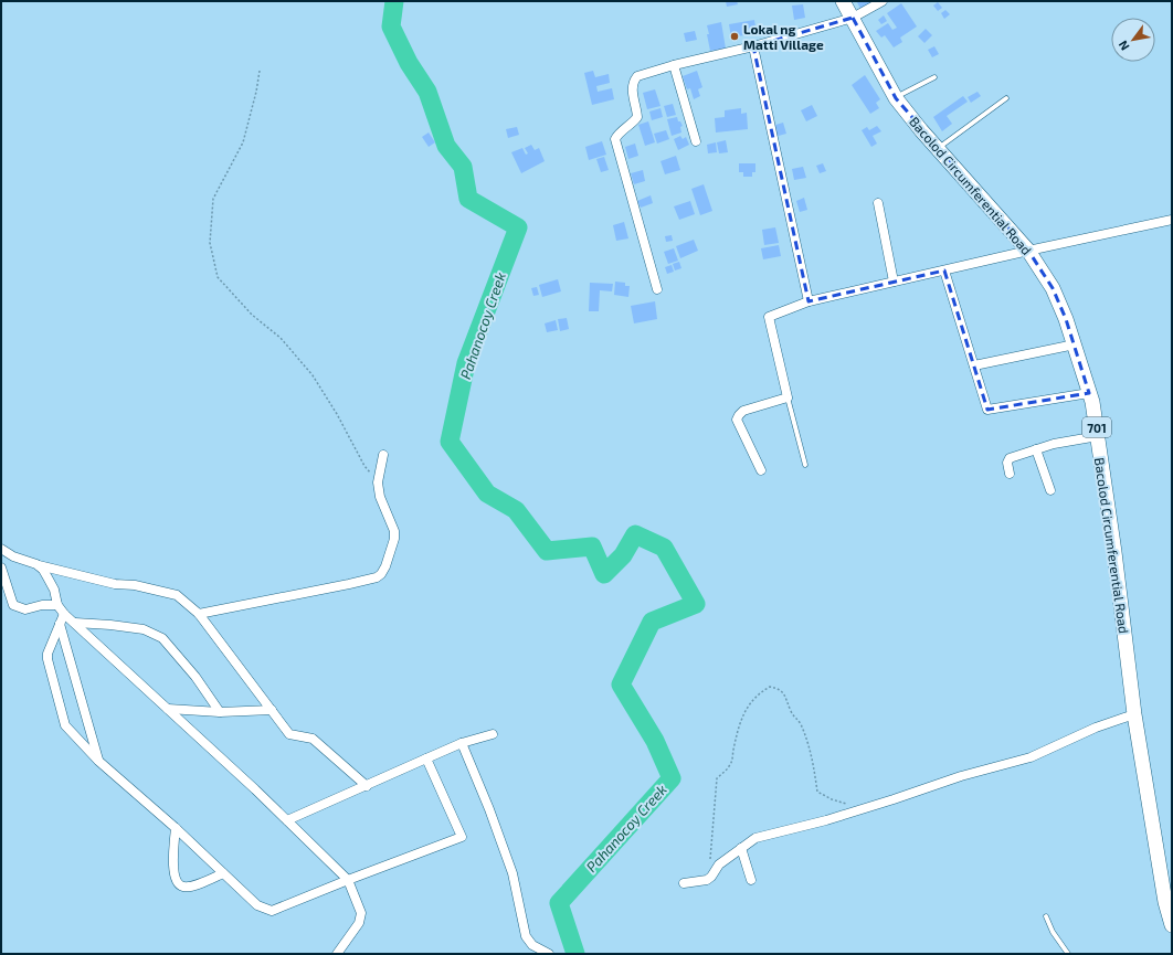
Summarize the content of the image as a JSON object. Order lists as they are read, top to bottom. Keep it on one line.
{"streets":{"main road":["Bacolod Circumferential Road","701"]},"water":["Pahanocoy Creek"],"places":["Lokal ng Matti Village"],"north":"bottom left"}
